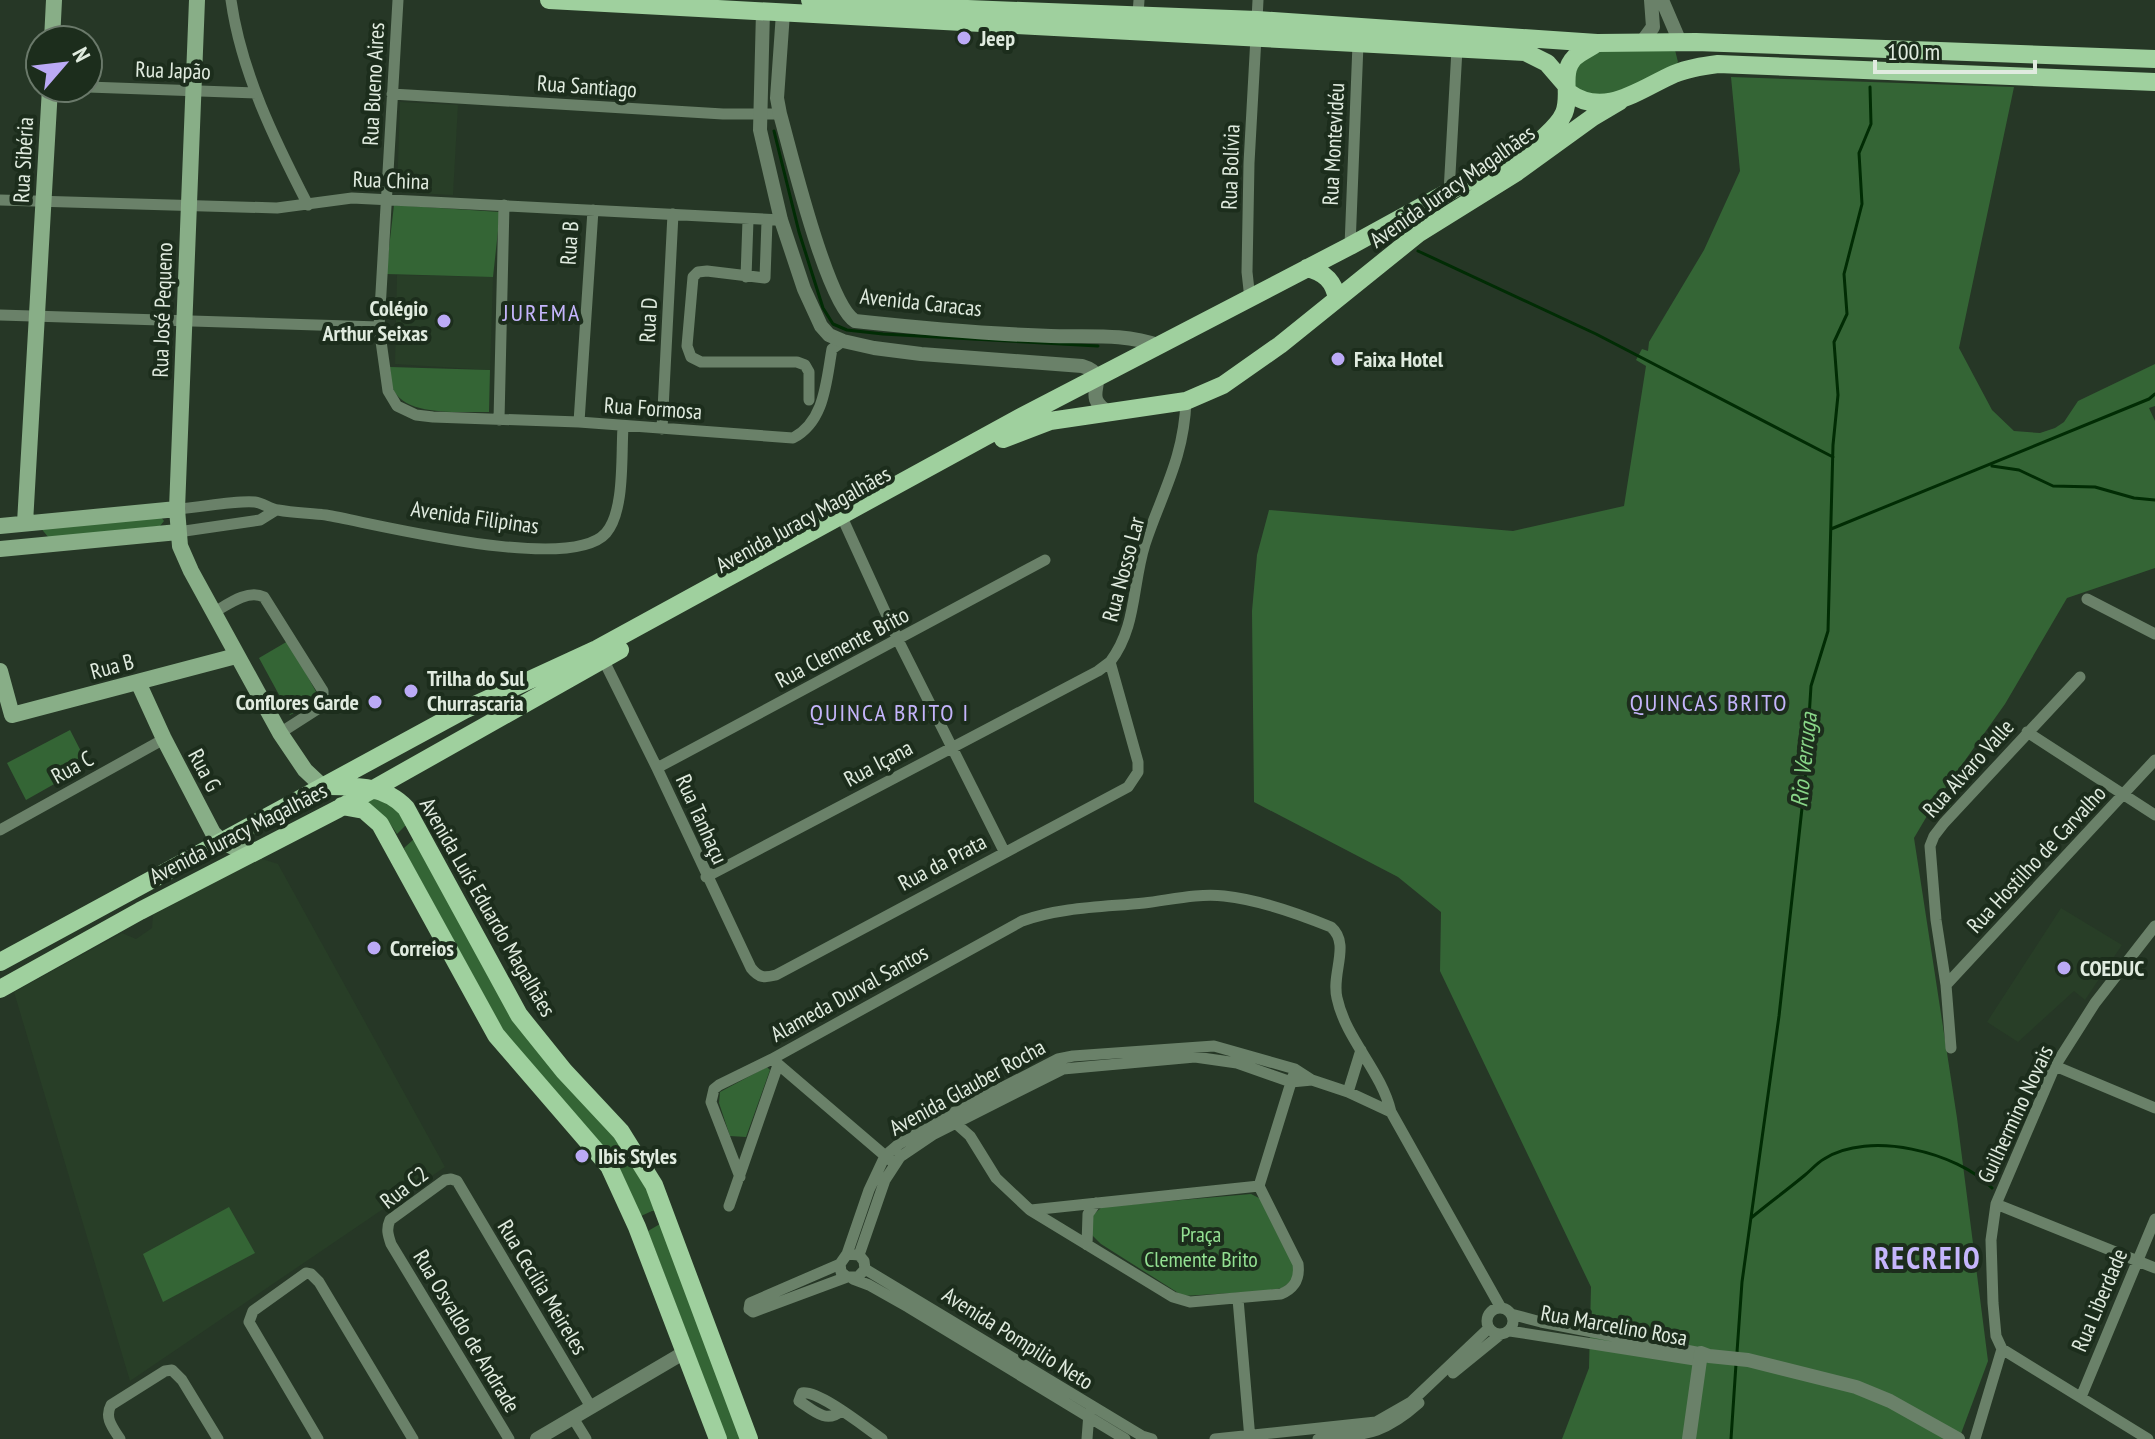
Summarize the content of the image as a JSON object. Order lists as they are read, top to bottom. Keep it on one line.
{"streets":{"main road":["Rua Sibéria","Avenida Juracy Magalhães","Rua B","Rua José Pequeno","Avenida Filipinas","Rua G","Avenida Luís Eduardo Magalhães"],"street":["Rua Japão","Rua Bueno Aires","Rua Santiago","Rua Montevidéu","Rua Bolívia","Rua China","Avenida Caracas","Rua D","Rua Formosa","Rua Nosso Lar","Rua Clemente Brito","Rua Içana","Rua C","Rua Alvaro Valle","Rua Tanhaçu","Rua Hostilho de Carvalho","Rua da Prata","Alameda Durval Santos","Avenida Glauber Rocha","Guilhermino Novais","Rua C2","Rua Cecília Meireles","Rua Liberdade","Rua Marcelino Rosa","Rua Osvaldo de Andrade","Avenida Pompilio Neto"]},"crossings":[["Rua Japão","Rua José Pequeno"],["Rua Bueno Aires","Rua Santiago"],["Rua Bueno Aires","Rua China"],["Rua Bueno Aires","Rua Formosa"],["Rua Santiago","Avenida Caracas"],["Rua Montevidéu","Avenida Juracy Magalhães"],["Rua Sibéria","Rua China"],["Rua Sibéria","Avenida Filipinas"],["Rua Bolívia","Avenida Juracy Magalhães"],["Rua China","Rua B"],["Rua China","Rua José Pequeno"],["Rua China","Rua D"],["Avenida Juracy Magalhães","Avenida Caracas"],["Avenida Juracy Magalhães","Rua José Pequeno"],["Avenida Juracy Magalhães","Rua Nosso Lar"],["Avenida Juracy Magalhães","Rua G"],["Avenida Juracy Magalhães","Rua Tanhaçu"],["Avenida Juracy Magalhães","Avenida Luís Eduardo Magalhães"],["Rua B","Rua José Pequeno"],["Rua B","Rua Formosa"],["Rua B","Rua G"],["Rua José Pequeno","Avenida Filipinas"],["Rua D","Rua Formosa"],["Rua Formosa","Avenida Filipinas"],["Rua Nosso Lar","Rua Içana"],["Rua Nosso Lar","Rua da Prata"],["Rua Clemente Brito","Rua Tanhaçu"],["Rua Içana","Rua Tanhaçu"],["Rua Içana","Rua da Prata"],["Rua C","Rua G"],["Rua Alvaro Valle","Rua Hostilho de Carvalho"],["Rua Tanhaçu","Rua da Prata"],["Alameda Durval Santos","Avenida Glauber Rocha"],["Avenida Glauber Rocha","Avenida Pompilio Neto"],["Rua C2","Rua Cecília Meireles"],["Rua C2","Rua Osvaldo de Andrade"]],"districts":["JUREMA","QUINCAS BRITO","QUINCA BRITO I","RECREIO"],"water":["Rio Verruga"],"parks":["Praça Clemente Brito"],"places":["Jeep","Colégio Arthur Seixas","Faixa Hotel","Trilha do Sul Churrascaria","Conflores Garde","Correios","COEDUC","Ibis Styles"],"scale_bar":"100 m","north":"top right"}
